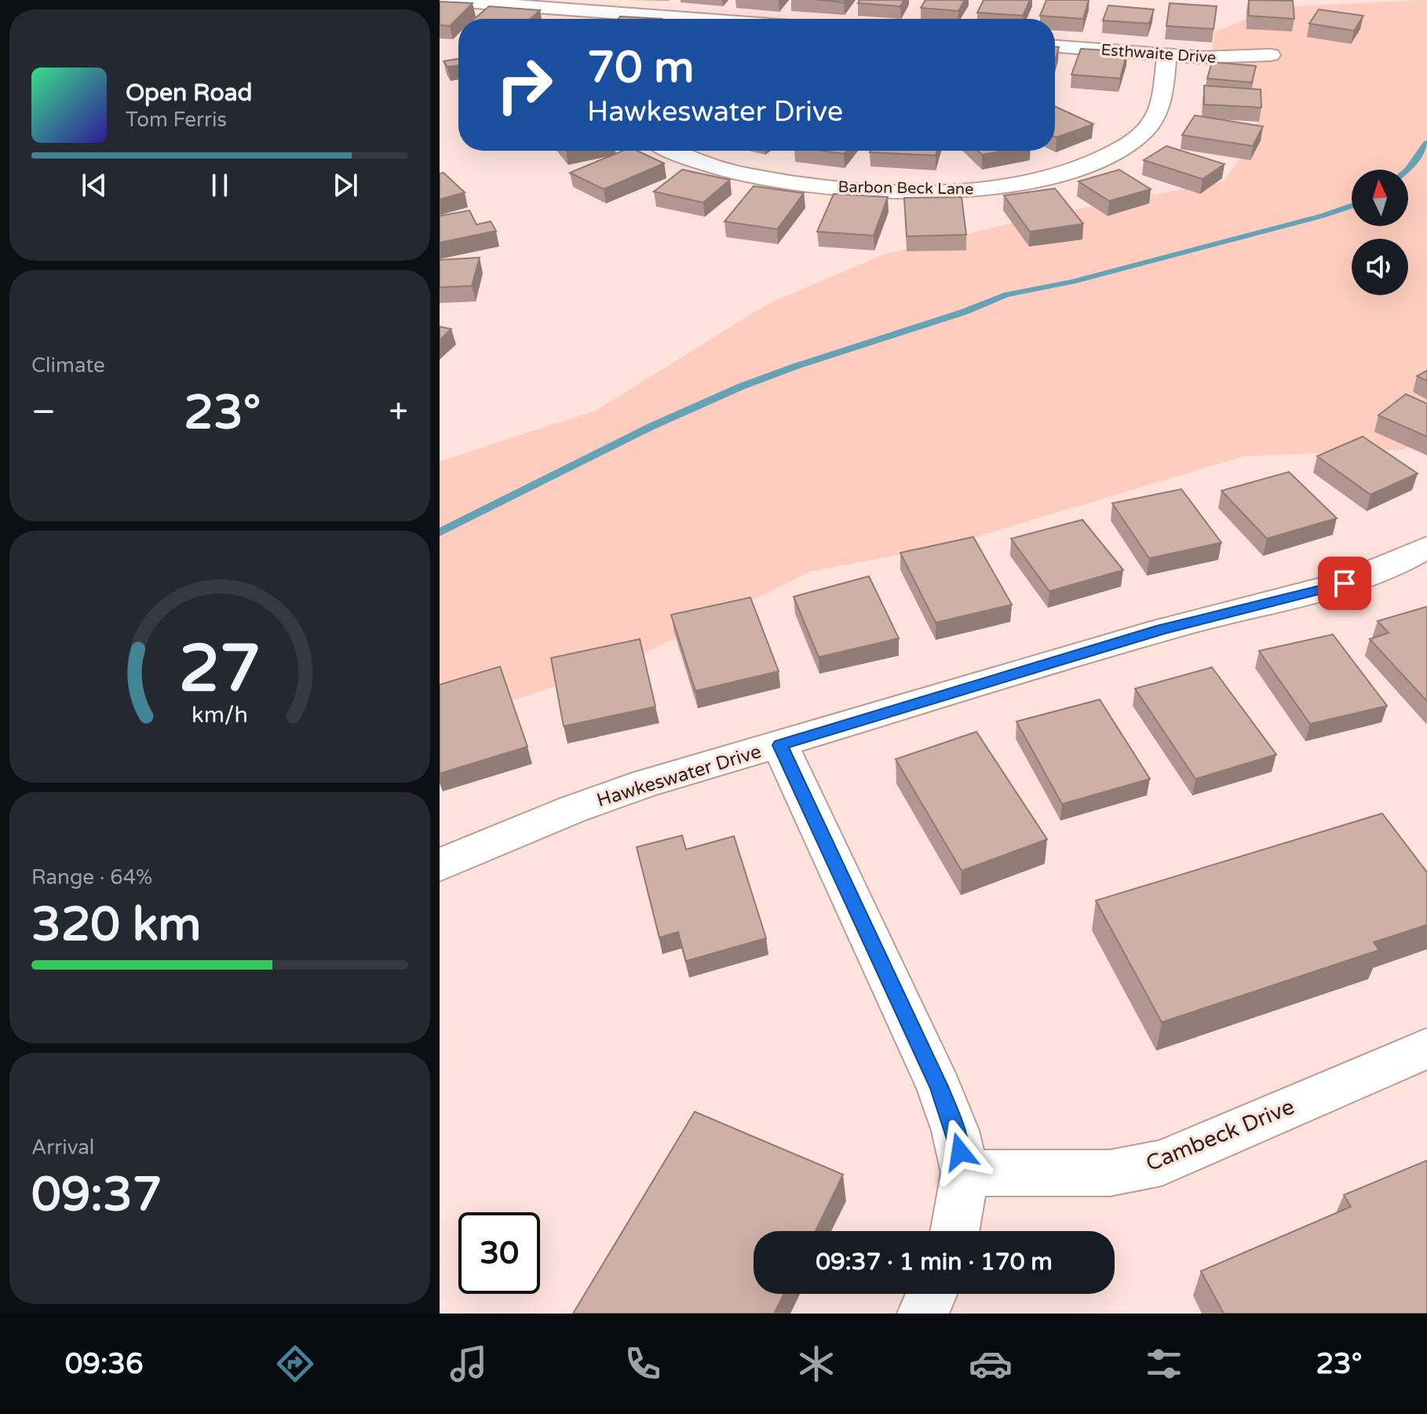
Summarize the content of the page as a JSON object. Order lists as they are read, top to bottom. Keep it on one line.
{"streets":{"street":["Esthwaite Drive","Barbon Beck Lane","Hawkeswater Drive","Cambeck Drive"]},"crossings":[["Esthwaite Drive","Barbon Beck Lane"]],"north":"top","page":{"turn":["70 m","Hawkeswater Drive"],"song":["Open Road","Tom Ferris"],"tile":["Climate",["Range · 64%","320 km"],["Arrival","09:37"]],"heat":["−","23°","+"],"limit":"30","trip":"09:37 · 1 min · 170 m","tabs":["09:36","23°"],"gauge":["27","km/h"]}}
